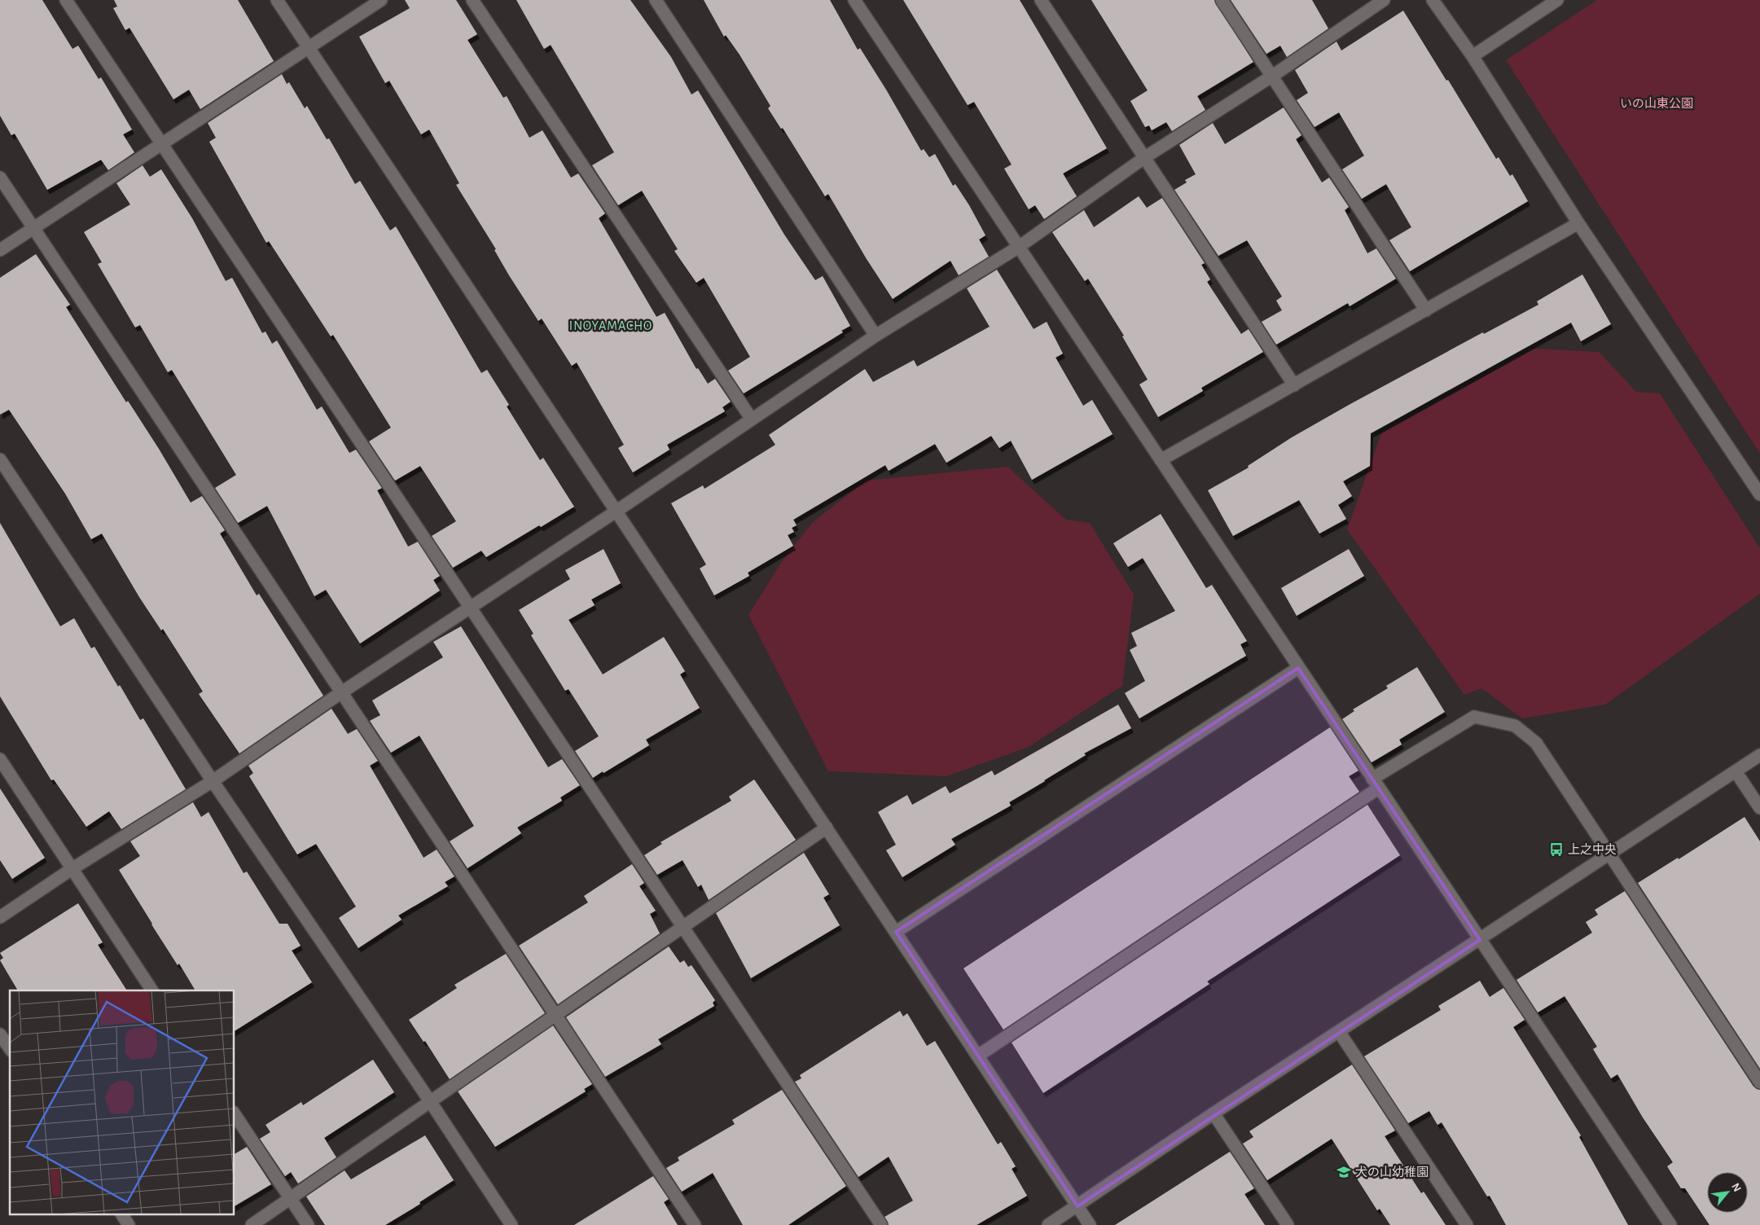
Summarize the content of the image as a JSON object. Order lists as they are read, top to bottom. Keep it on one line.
{"districts":["INOYAMACHO"],"parks":["いの山東公園"],"places":{"bus stop":["上之中央"],"school or university":["犬の山幼稚園"]},"north":"top right"}
